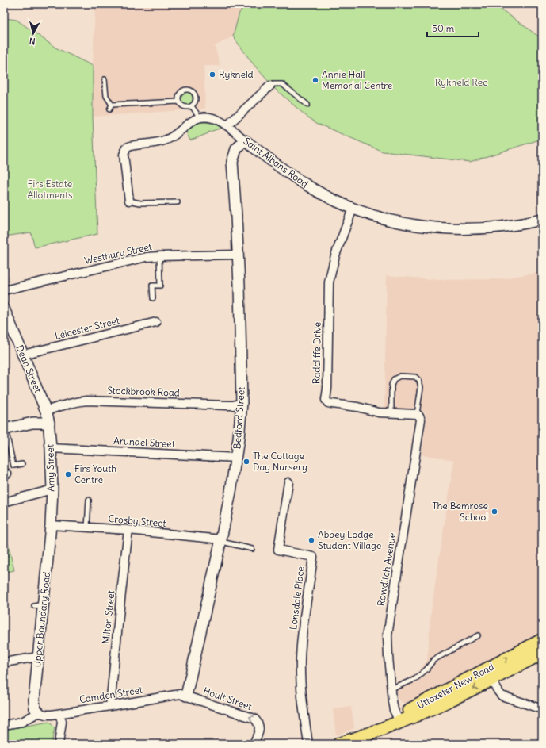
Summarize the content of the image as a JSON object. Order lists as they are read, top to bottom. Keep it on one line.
{"streets":{"main road":["Uttoxeter New Road"],"street":["Saint Albans Road","Westbury Street","Leicester Street","Radcliffe Drive","Dean Street","Stockbrook Road","Bedford Street","Arundel Street","Amy Street","Crosby Street","Rowditch Avenue","Lonsdale Place","Milton Street","Upper Boundary Road","Camden Street","Hoult Street"]},"crossings":[["Saint Albans Road","Radcliffe Drive"],["Saint Albans Road","Bedford Street"],["Westbury Street","Bedford Street"],["Leicester Street","Dean Street"],["Radcliffe Drive","Rowditch Avenue"],["Dean Street","Stockbrook Road"],["Dean Street","Amy Street"],["Stockbrook Road","Bedford Street"],["Stockbrook Road","Amy Street"],["Bedford Street","Arundel Street"],["Bedford Street","Crosby Street"],["Bedford Street","Camden Street"],["Bedford Street","Hoult Street"],["Arundel Street","Amy Street"],["Amy Street","Crosby Street"],["Amy Street","Upper Boundary Road"],["Crosby Street","Milton Street"],["Crosby Street","Upper Boundary Road"],["Rowditch Avenue","Uttoxeter New Road"],["Milton Street","Camden Street"],["Upper Boundary Road","Camden Street"],["Camden Street","Hoult Street"]],"one_way":["Hoult Street"],"parks":["Rykneld Rec","Firs Estate Allotments"],"places":["Rykneld","Annie Hall Memorial Centre","The Cottage Day Nursery","Firs Youth Centre","The Bemrose School","Abbey Lodge Student Village"],"scale_bar":"50 m","north":"bottom"}
